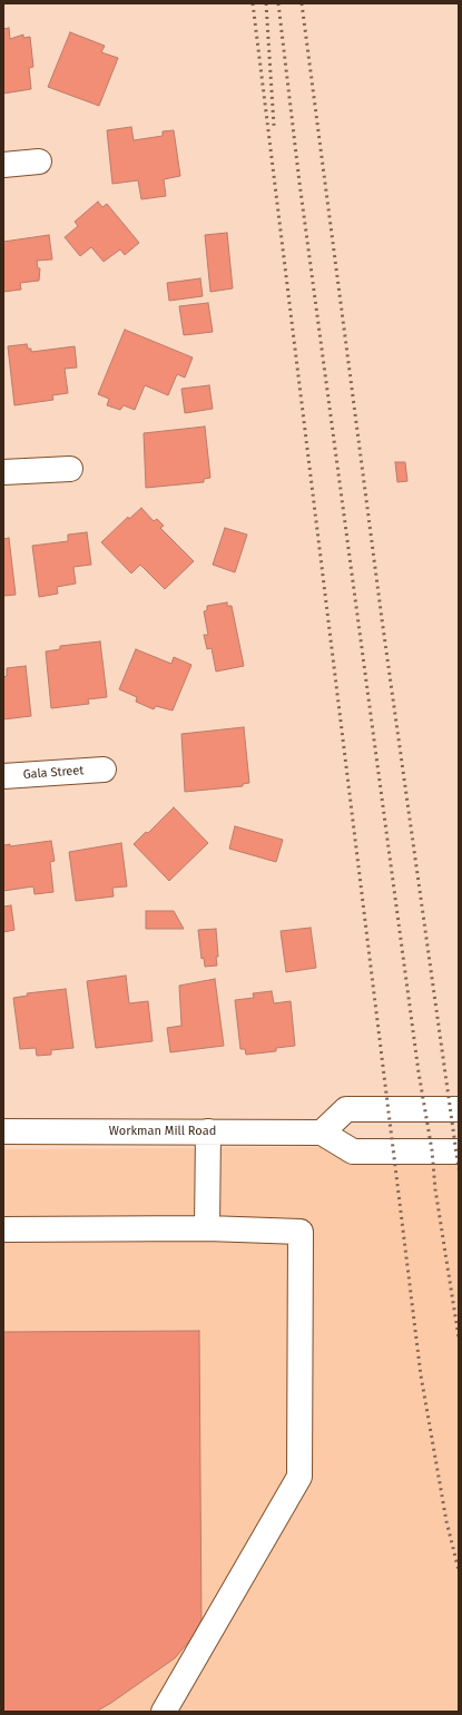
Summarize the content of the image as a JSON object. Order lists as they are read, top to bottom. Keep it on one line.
{"streets":{"street":["Gala Street","Workman Mill Road"]}}
